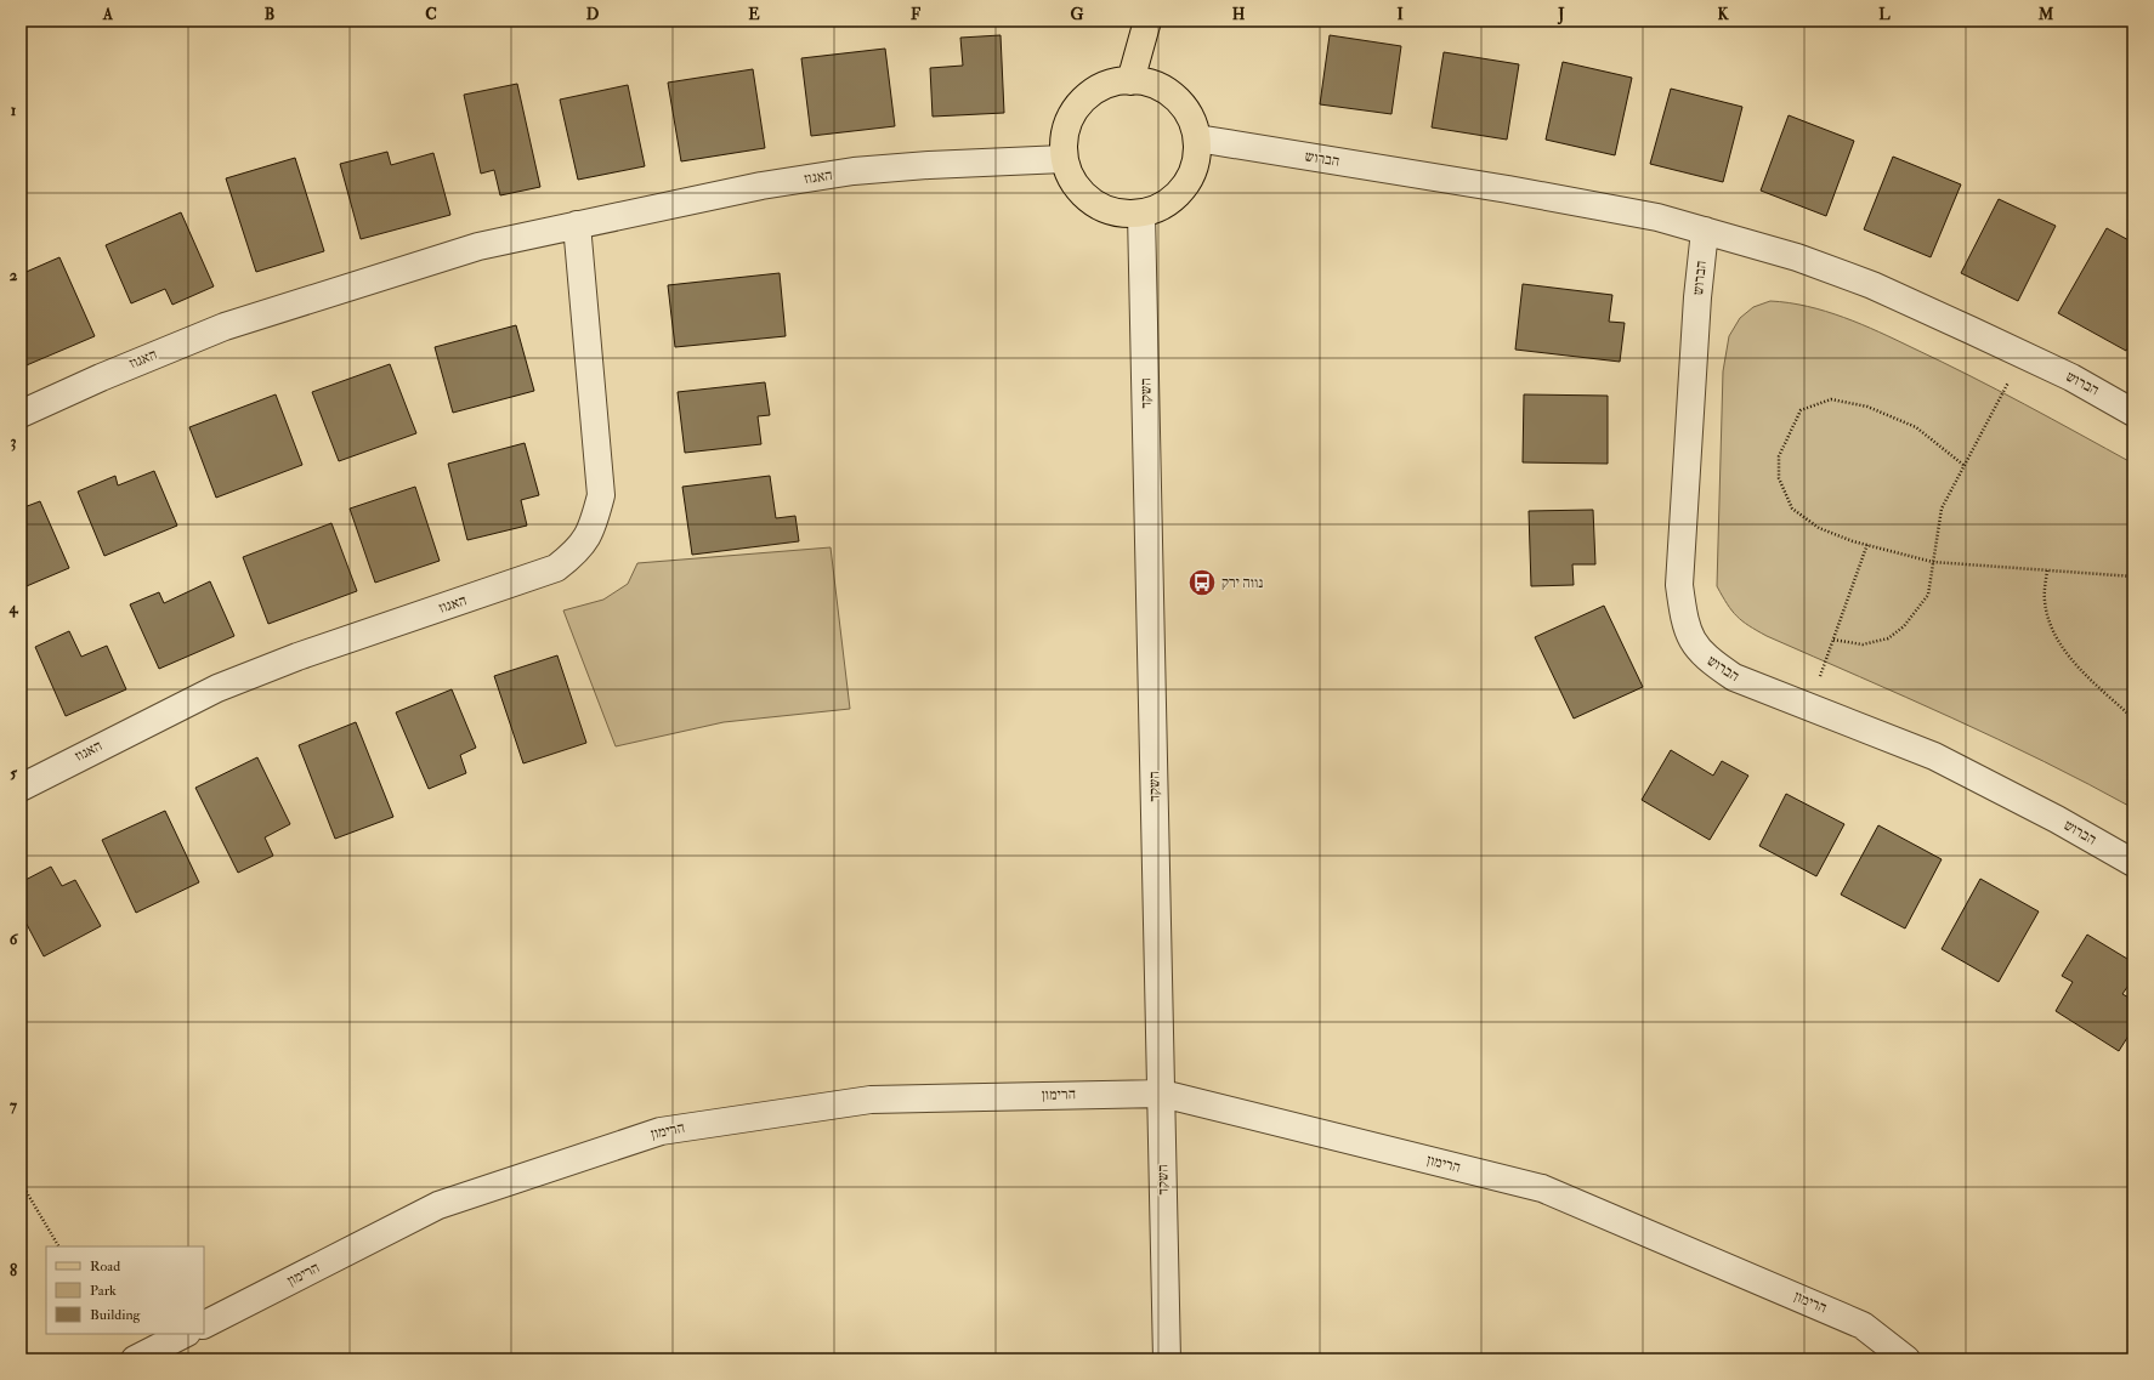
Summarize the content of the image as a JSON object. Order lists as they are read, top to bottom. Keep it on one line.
{"streets":{"street":["הברוש","האגוז","השקד","הרימון"]},"crossings":[["הברוש","האגוז"],["הברוש","השקד"],["האגוז","השקד"],["השקד","הרימון"]],"places":{"bus stop":["נווה ירק"]},"legend":["Road","Park","Building"],"grid":{"columns":["A","B","C","D","E","F","G","H","I","J","K","L","M"],"rows":["1","2","3","4","5","6","7","8"]}}
